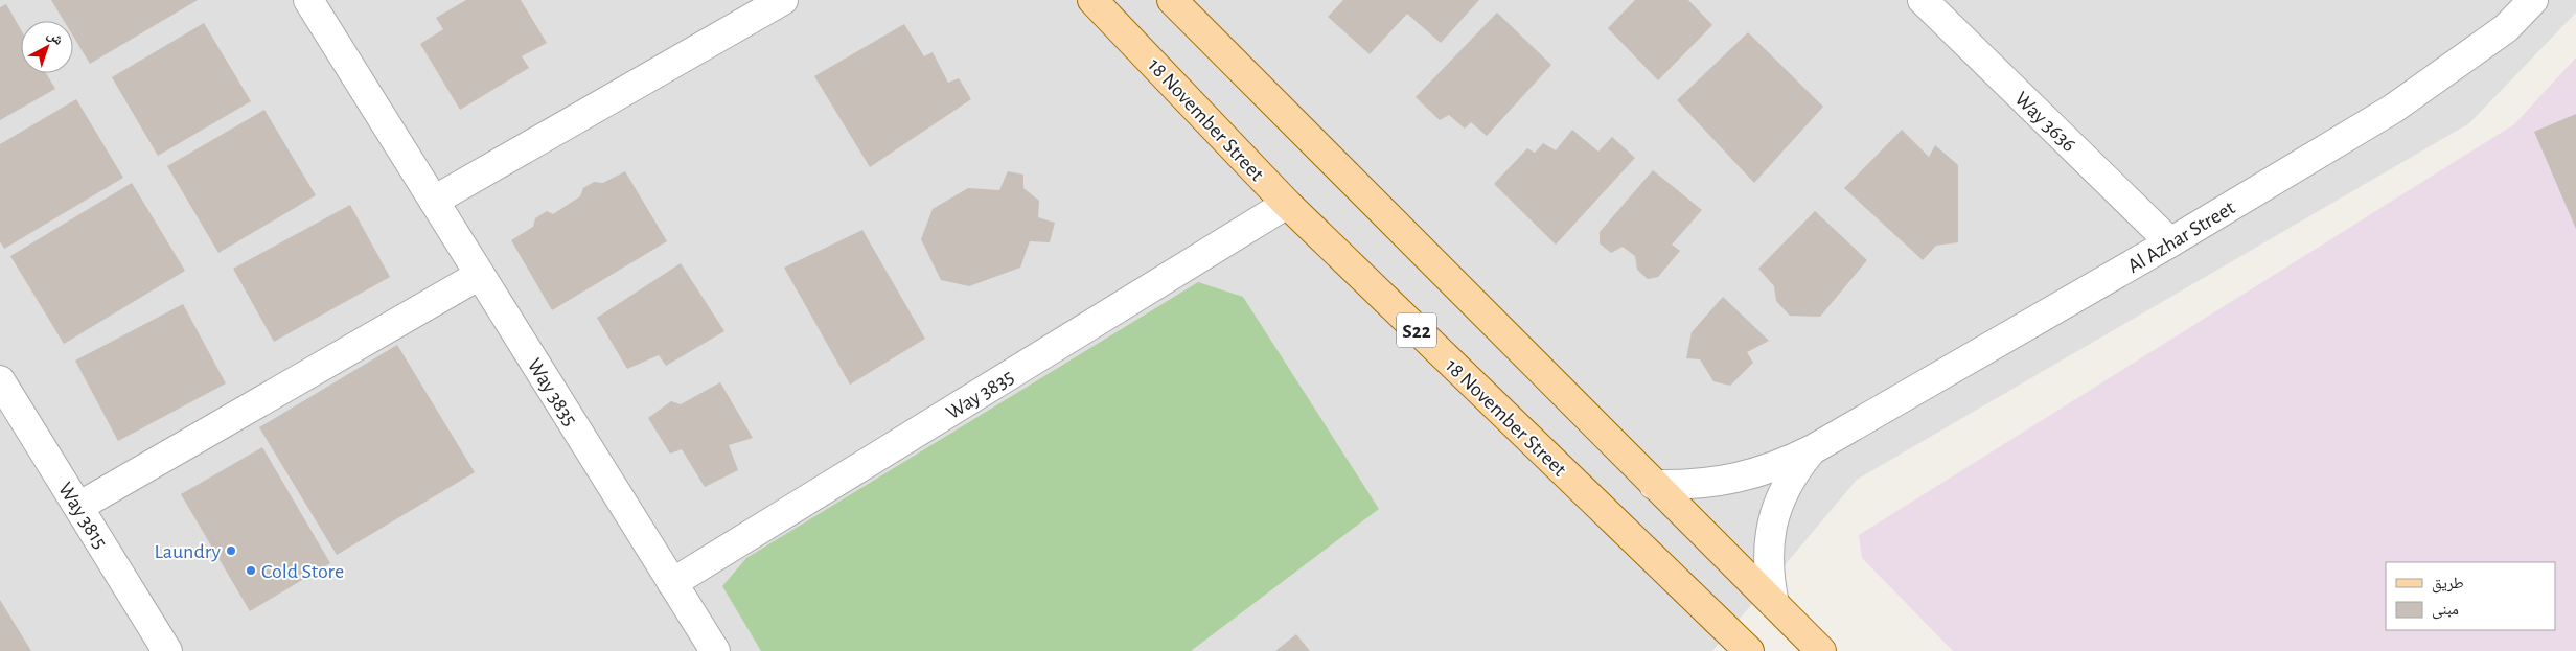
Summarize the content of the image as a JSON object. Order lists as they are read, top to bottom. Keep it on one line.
{"streets":{"main road":["18 November Street","S22"],"street":["Way 3636","Al Azhar Street","Way 3835","Way 3815"]},"crossings":[["18 November Street","Way 3835"],["Way 3636","Al Azhar Street"]],"places":["Laundry","Cold Store"],"legend":["طريق","مبنى"],"north":"top right"}
